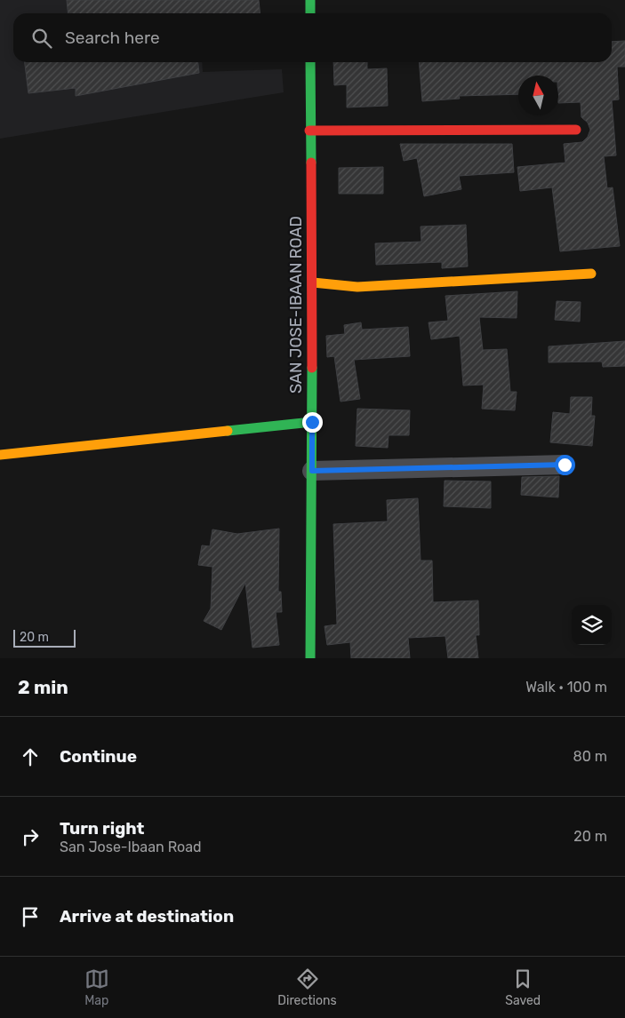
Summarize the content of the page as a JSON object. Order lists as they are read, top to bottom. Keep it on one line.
{"streets":{"street":["SAN JOSE-IBAAN ROAD"]},"scale_bar":"20 m","north":"top","page":{"search":"Search here","scale":"20 m","heading":["2 min","Walk · 100 m"],"list":[["Continue","80 m"],["Turn right","San Jose-Ibaan Road","20 m"],"Arrive at destination"],"nav":["Map","Directions","Saved"]}}
